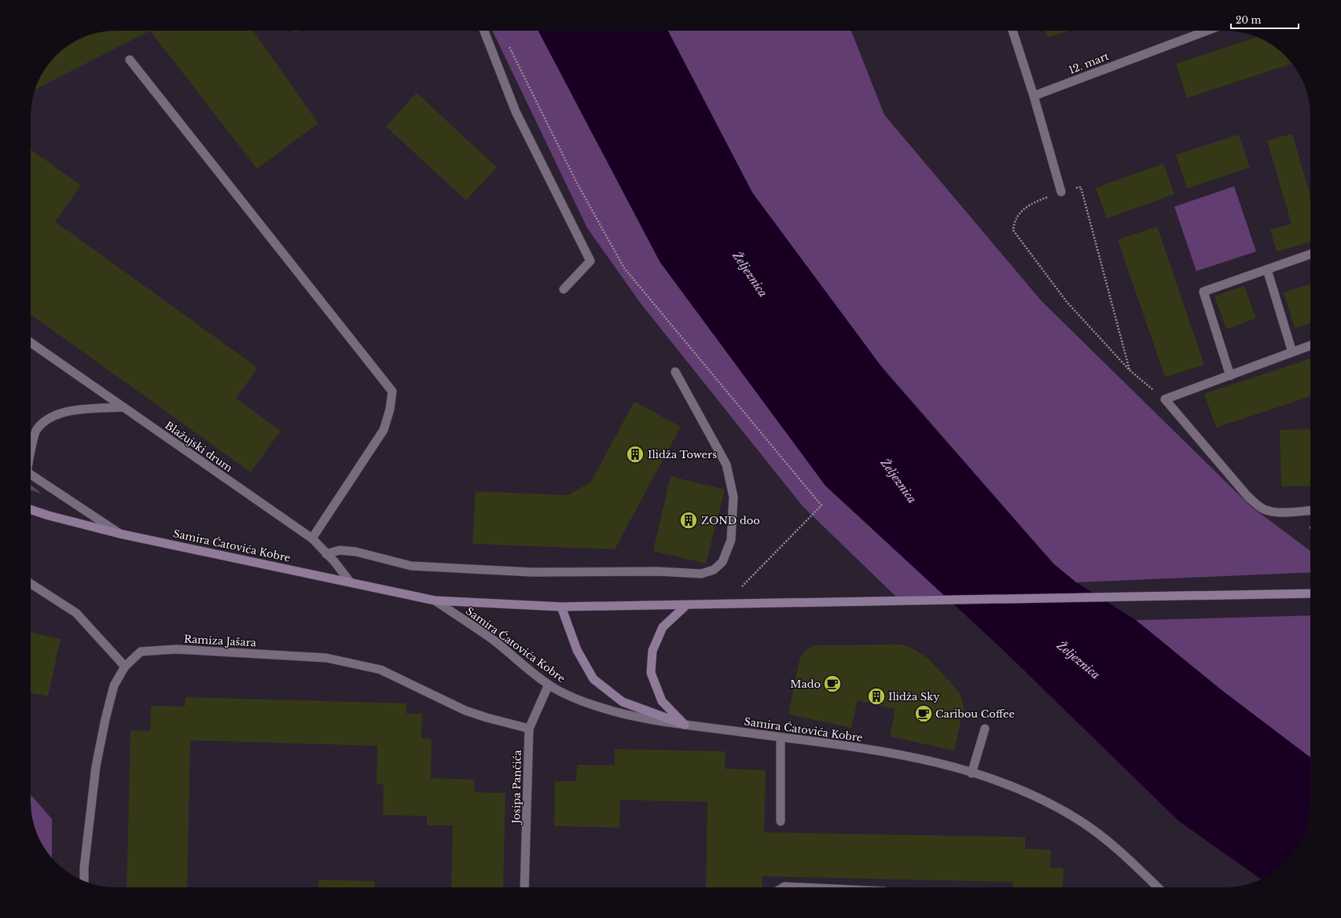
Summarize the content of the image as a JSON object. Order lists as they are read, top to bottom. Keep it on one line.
{"streets":{"main road":["Samira Ćatovića Kobre"],"street":["12. mart","Blažujski drum","Ramiza Jašara","Josipa Pančića"]},"crossings":[["Blažujski drum","Samira Ćatovića Kobre"],["Samira Ćatovića Kobre","Josipa Pančića"],["Ramiza Jašara","Josipa Pančića"]],"water":["Željeznica"],"places":{"building":["Ilidža Towers","ZOND doo","Ilidža Sky"],"cafe":["Mado","Caribou Coffee"]},"scale_bar":"20 m"}
